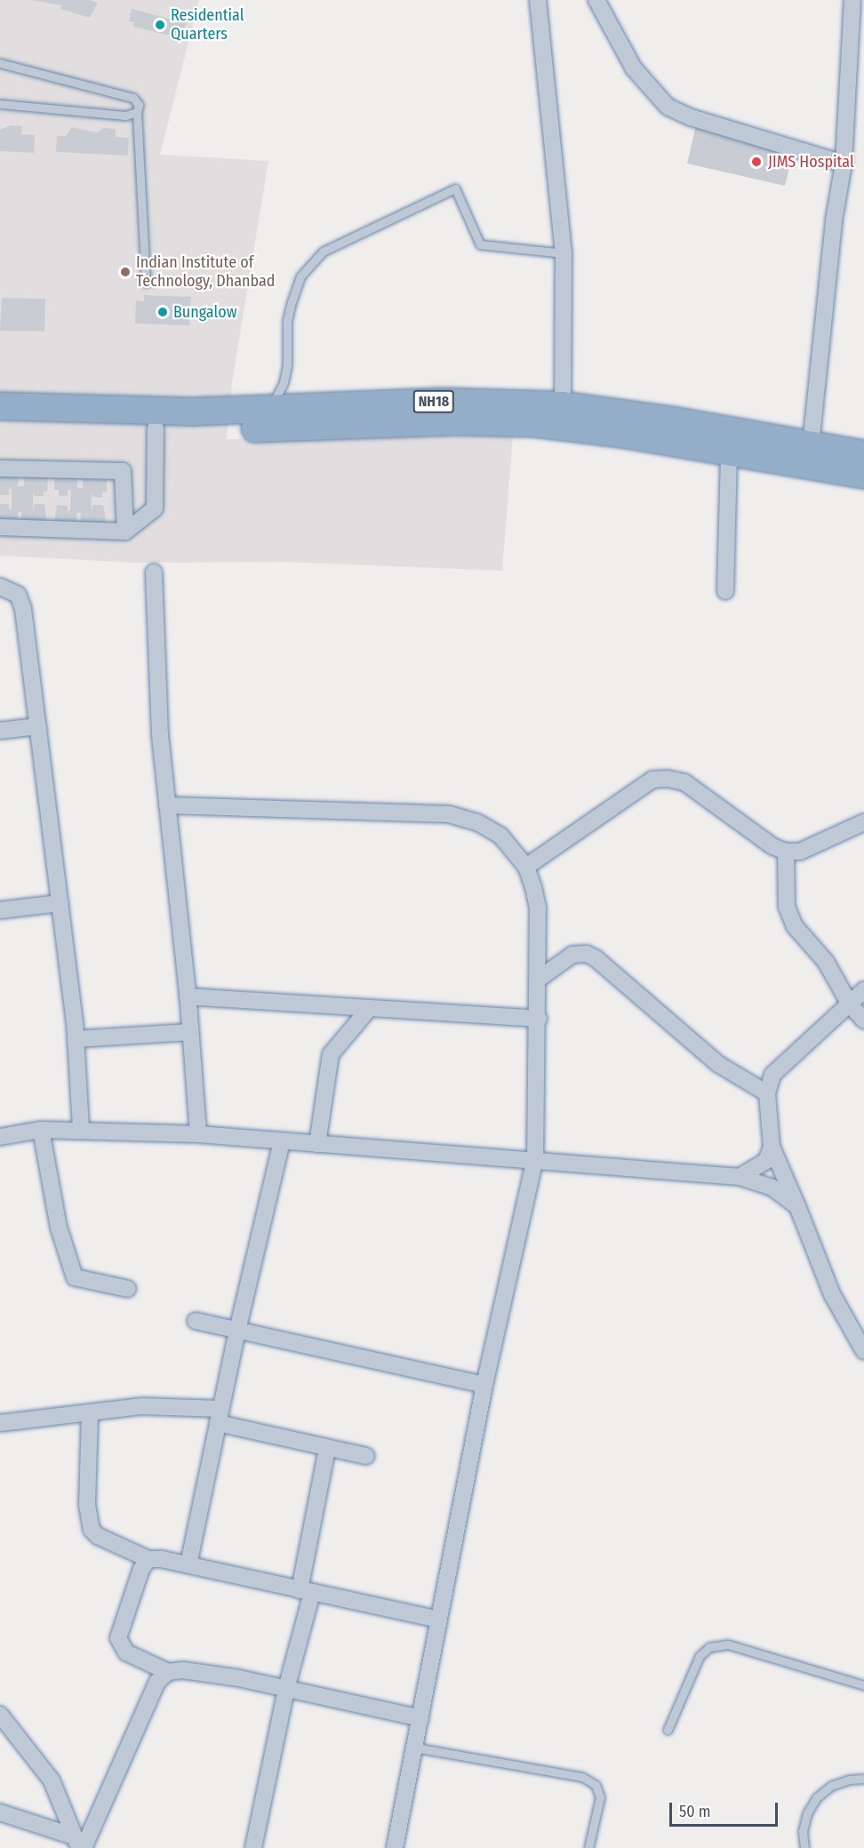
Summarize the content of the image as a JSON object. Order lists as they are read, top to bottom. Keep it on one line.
{"streets":{"highway":["NH18"]},"places":["Residential Quarters","JIMS Hospital","Indian Institute of Technology, Dhanbad","Bungalow"],"scale_bar":"50 m"}
